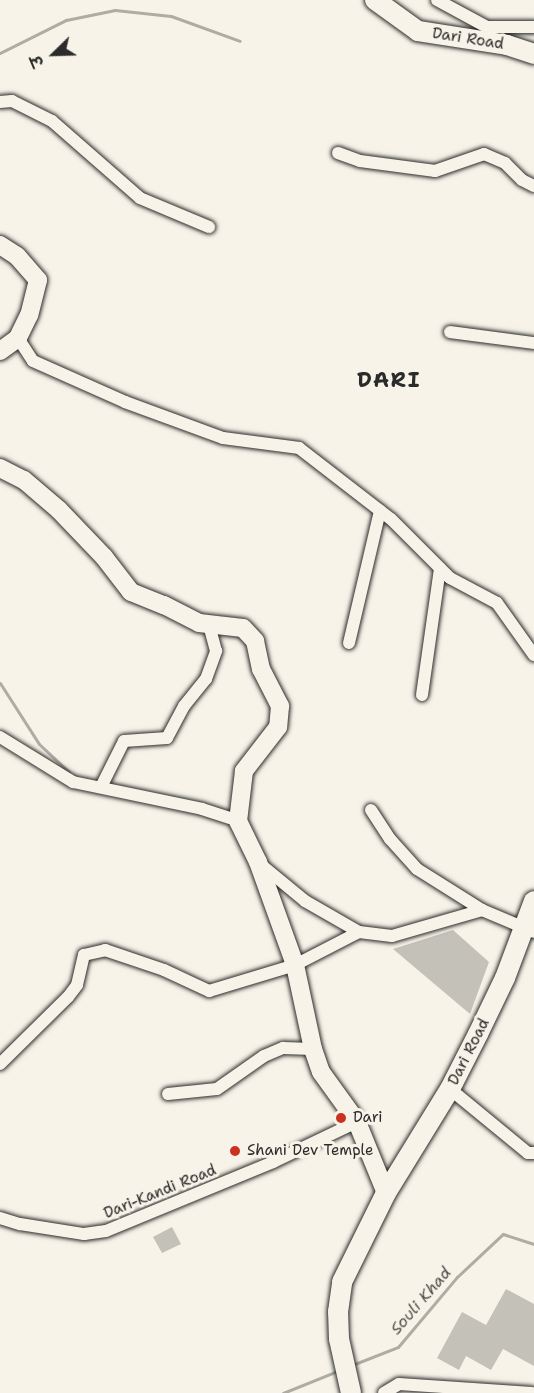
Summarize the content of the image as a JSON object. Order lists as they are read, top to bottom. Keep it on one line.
{"streets":{"main road":["Dari Road"],"street":["Dari-Kandi Road"]},"districts":["DARI"],"water":["Souli Khad"],"places":["Dari","Shani Dev Temple"],"north":"bottom left"}
